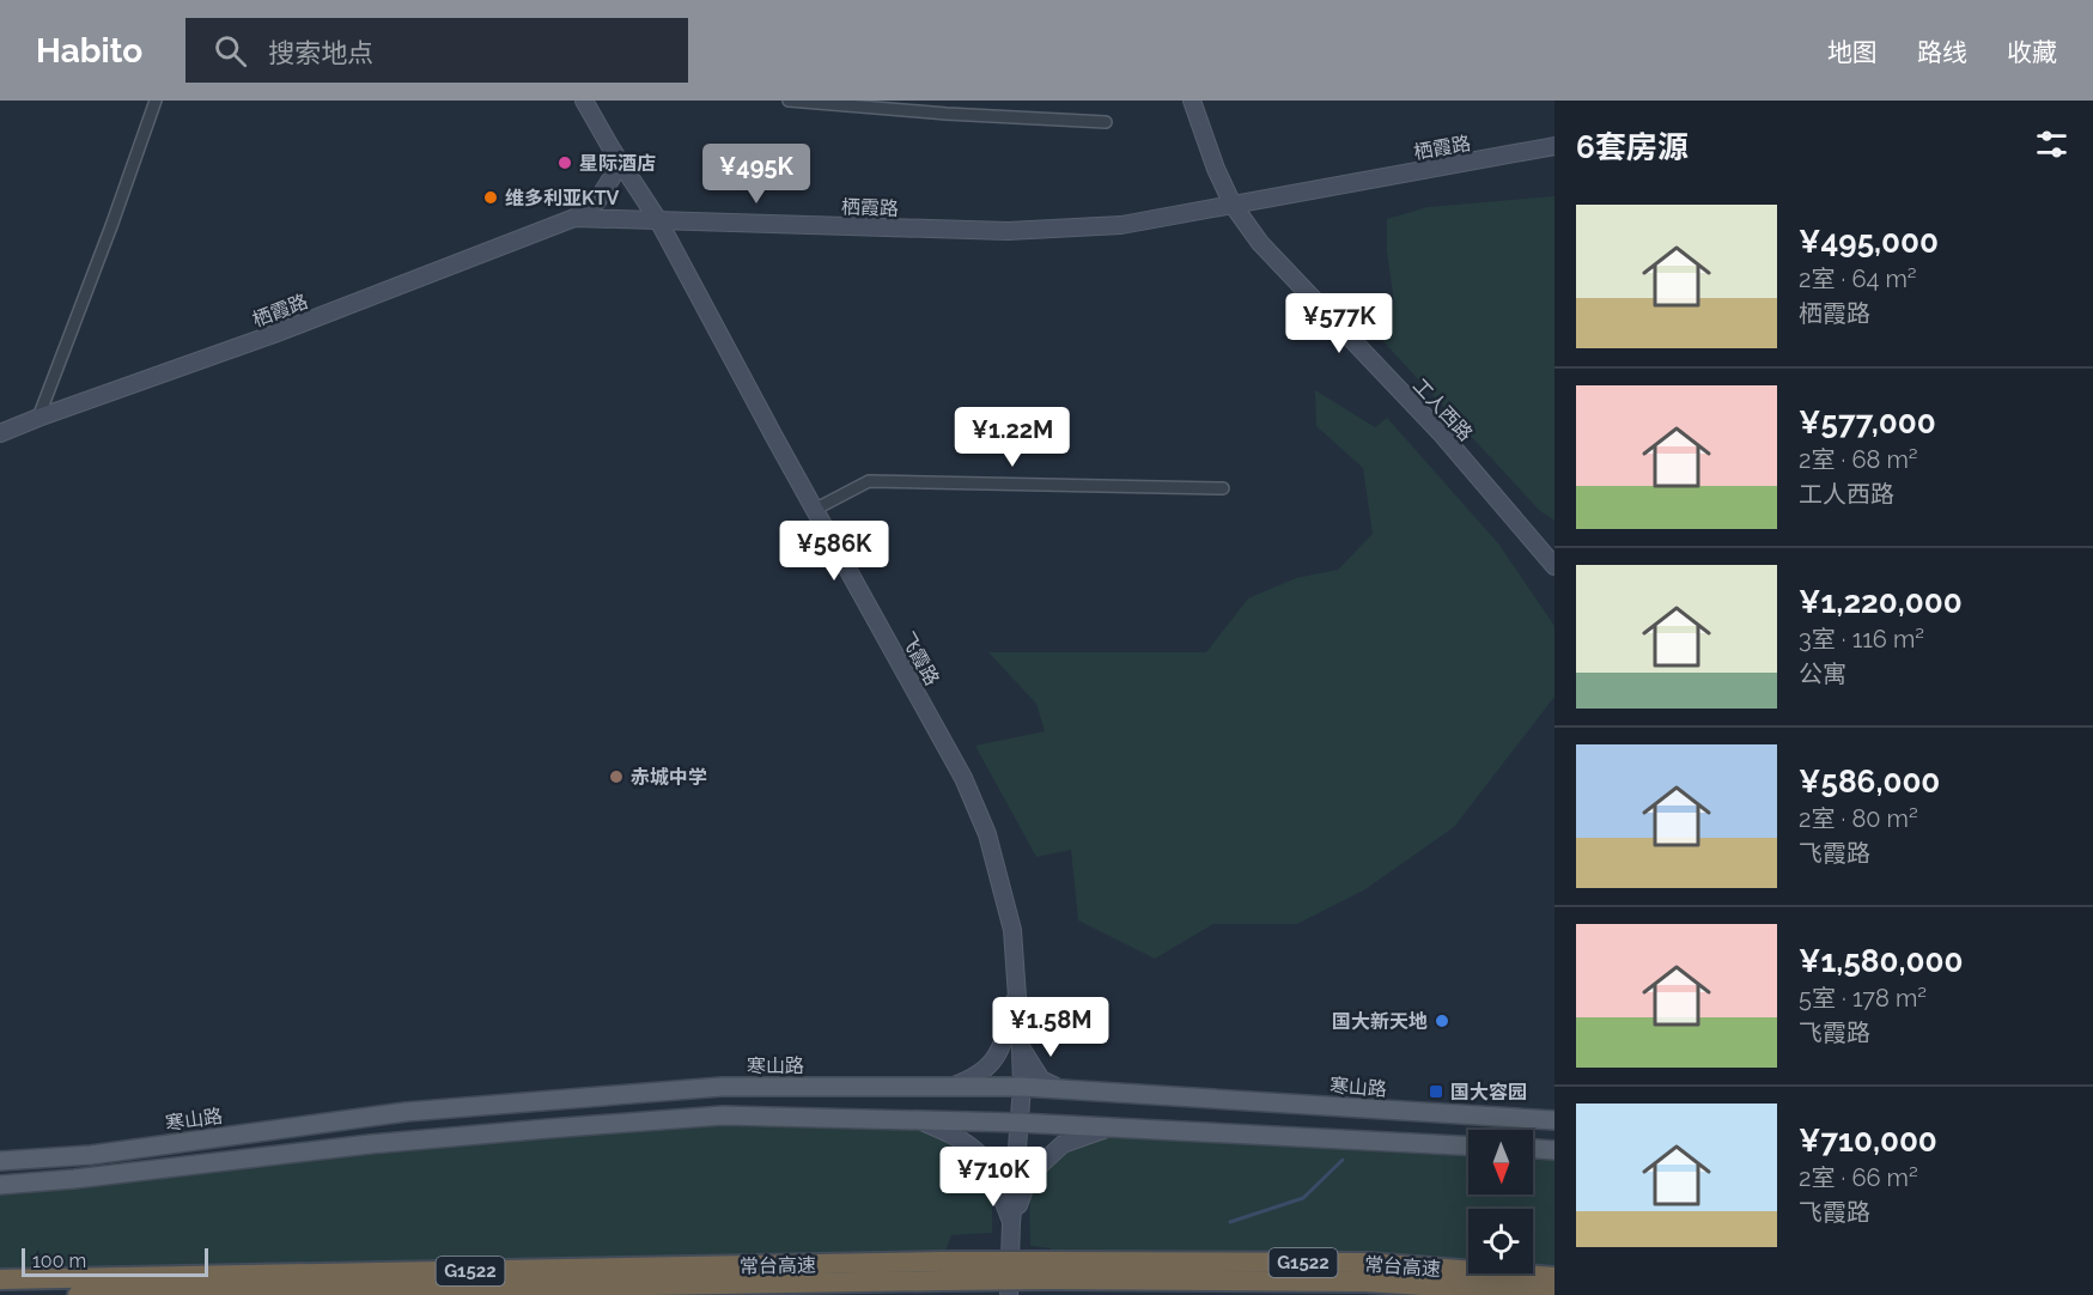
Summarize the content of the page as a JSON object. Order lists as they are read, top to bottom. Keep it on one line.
{"streets":{"highway":["G1522","常台高速"],"main road":["栖霞路","工人西路","飞霞路","寒山路"]},"crossings":[["栖霞路","工人西路"],["栖霞路","飞霞路"],["飞霞路","寒山路"]],"places":{"other":["星际酒店","维多利亚KTV","赤城中学","国大新天地"],"transit":["国大容园"]},"scale_bar":"100 m","north":"bottom","page":{"header":"Habito","search":"搜索地点","nav":["地图","路线","收藏"],"heading":"6套房源","price":["¥495K","¥577K","¥1.22M","¥586K","¥1.58M","¥710K"],"list":[{"name":"¥495,000","note":"2室 · 64 m² · 栖霞路"},{"name":"¥577,000","note":"2室 · 68 m² · 工人西路"},{"name":"¥1,220,000","note":"3室 · 116 m² · 公寓"},{"name":"¥586,000","note":"2室 · 80 m² · 飞霞路"},{"name":"¥1,580,000","note":"5室 · 178 m² · 飞霞路"},{"name":"¥710,000","note":"2室 · 66 m² · 飞霞路"}],"scale":"100 m"}}
